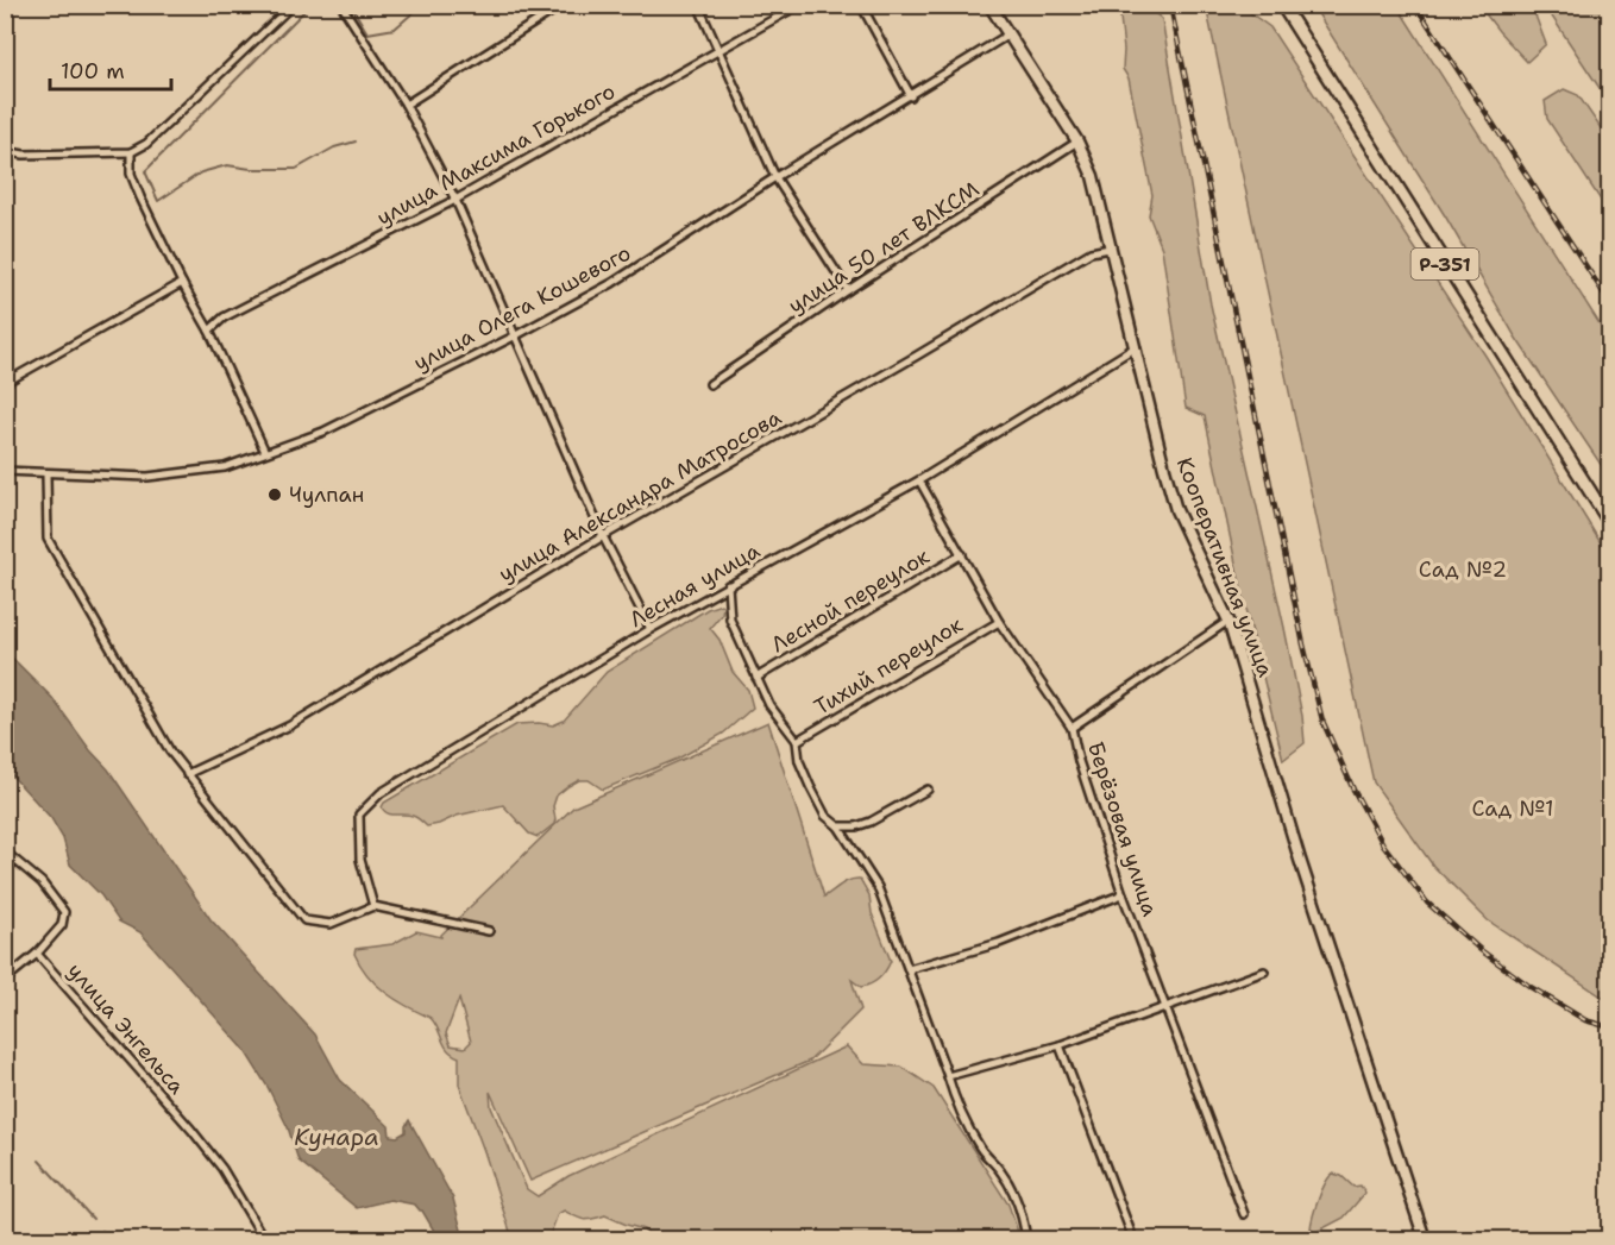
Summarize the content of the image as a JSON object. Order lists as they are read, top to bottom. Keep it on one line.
{"streets":{"main road":["Р-351","Кооперативная улица"],"street":["улица Максима Горького","улица 50 лет ВЛКСМ","улица Олега Кошевого","улица Александра Матросова","Лесная улица","Лесной переулок","Тихий переулок","Берёзовая улица","улица Энгельса"]},"crossings":[["улица 50 лет ВЛКСМ","Кооперативная улица"],["улица Олега Кошевого","Кооперативная улица"],["улица Александра Матросова","Кооперативная улица"],["Кооперативная улица","Лесная улица"],["Лесная улица","Берёзовая улица"],["Лесной переулок","Берёзовая улица"],["Тихий переулок","Берёзовая улица"]],"water":["Кунара"],"parks":["Сад №2","Сад №1"],"places":["Чулпан"],"scale_bar":"100 m"}
